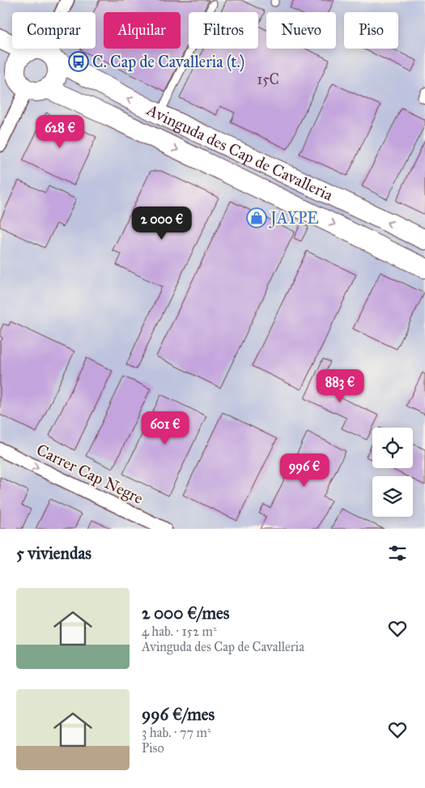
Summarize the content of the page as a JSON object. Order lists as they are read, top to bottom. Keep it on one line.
{"streets":{"street":["Avinguda des Cap de Cavalleria","Carrer Cap Negre"]},"one_way":["Carrer Cap Negre"],"places":{"bus stop":["C. Cap de Cavalleria (t.)"],"shop":["JAYPE"]},"house_numbers":["15C"],"page":{"chip":["Comprar","Alquilar","Filtros","Nuevo","Piso"],"price":["628 €","2 000 €","883 €","601 €","996 €"],"heading":"5 viviendas","list":[{"name":"2 000 €/mes","note":"4 hab. · 152 m² · Avinguda des Cap de Cavalleria"},{"name":"996 €/mes","note":"3 hab. · 77 m² · Piso"}]}}
